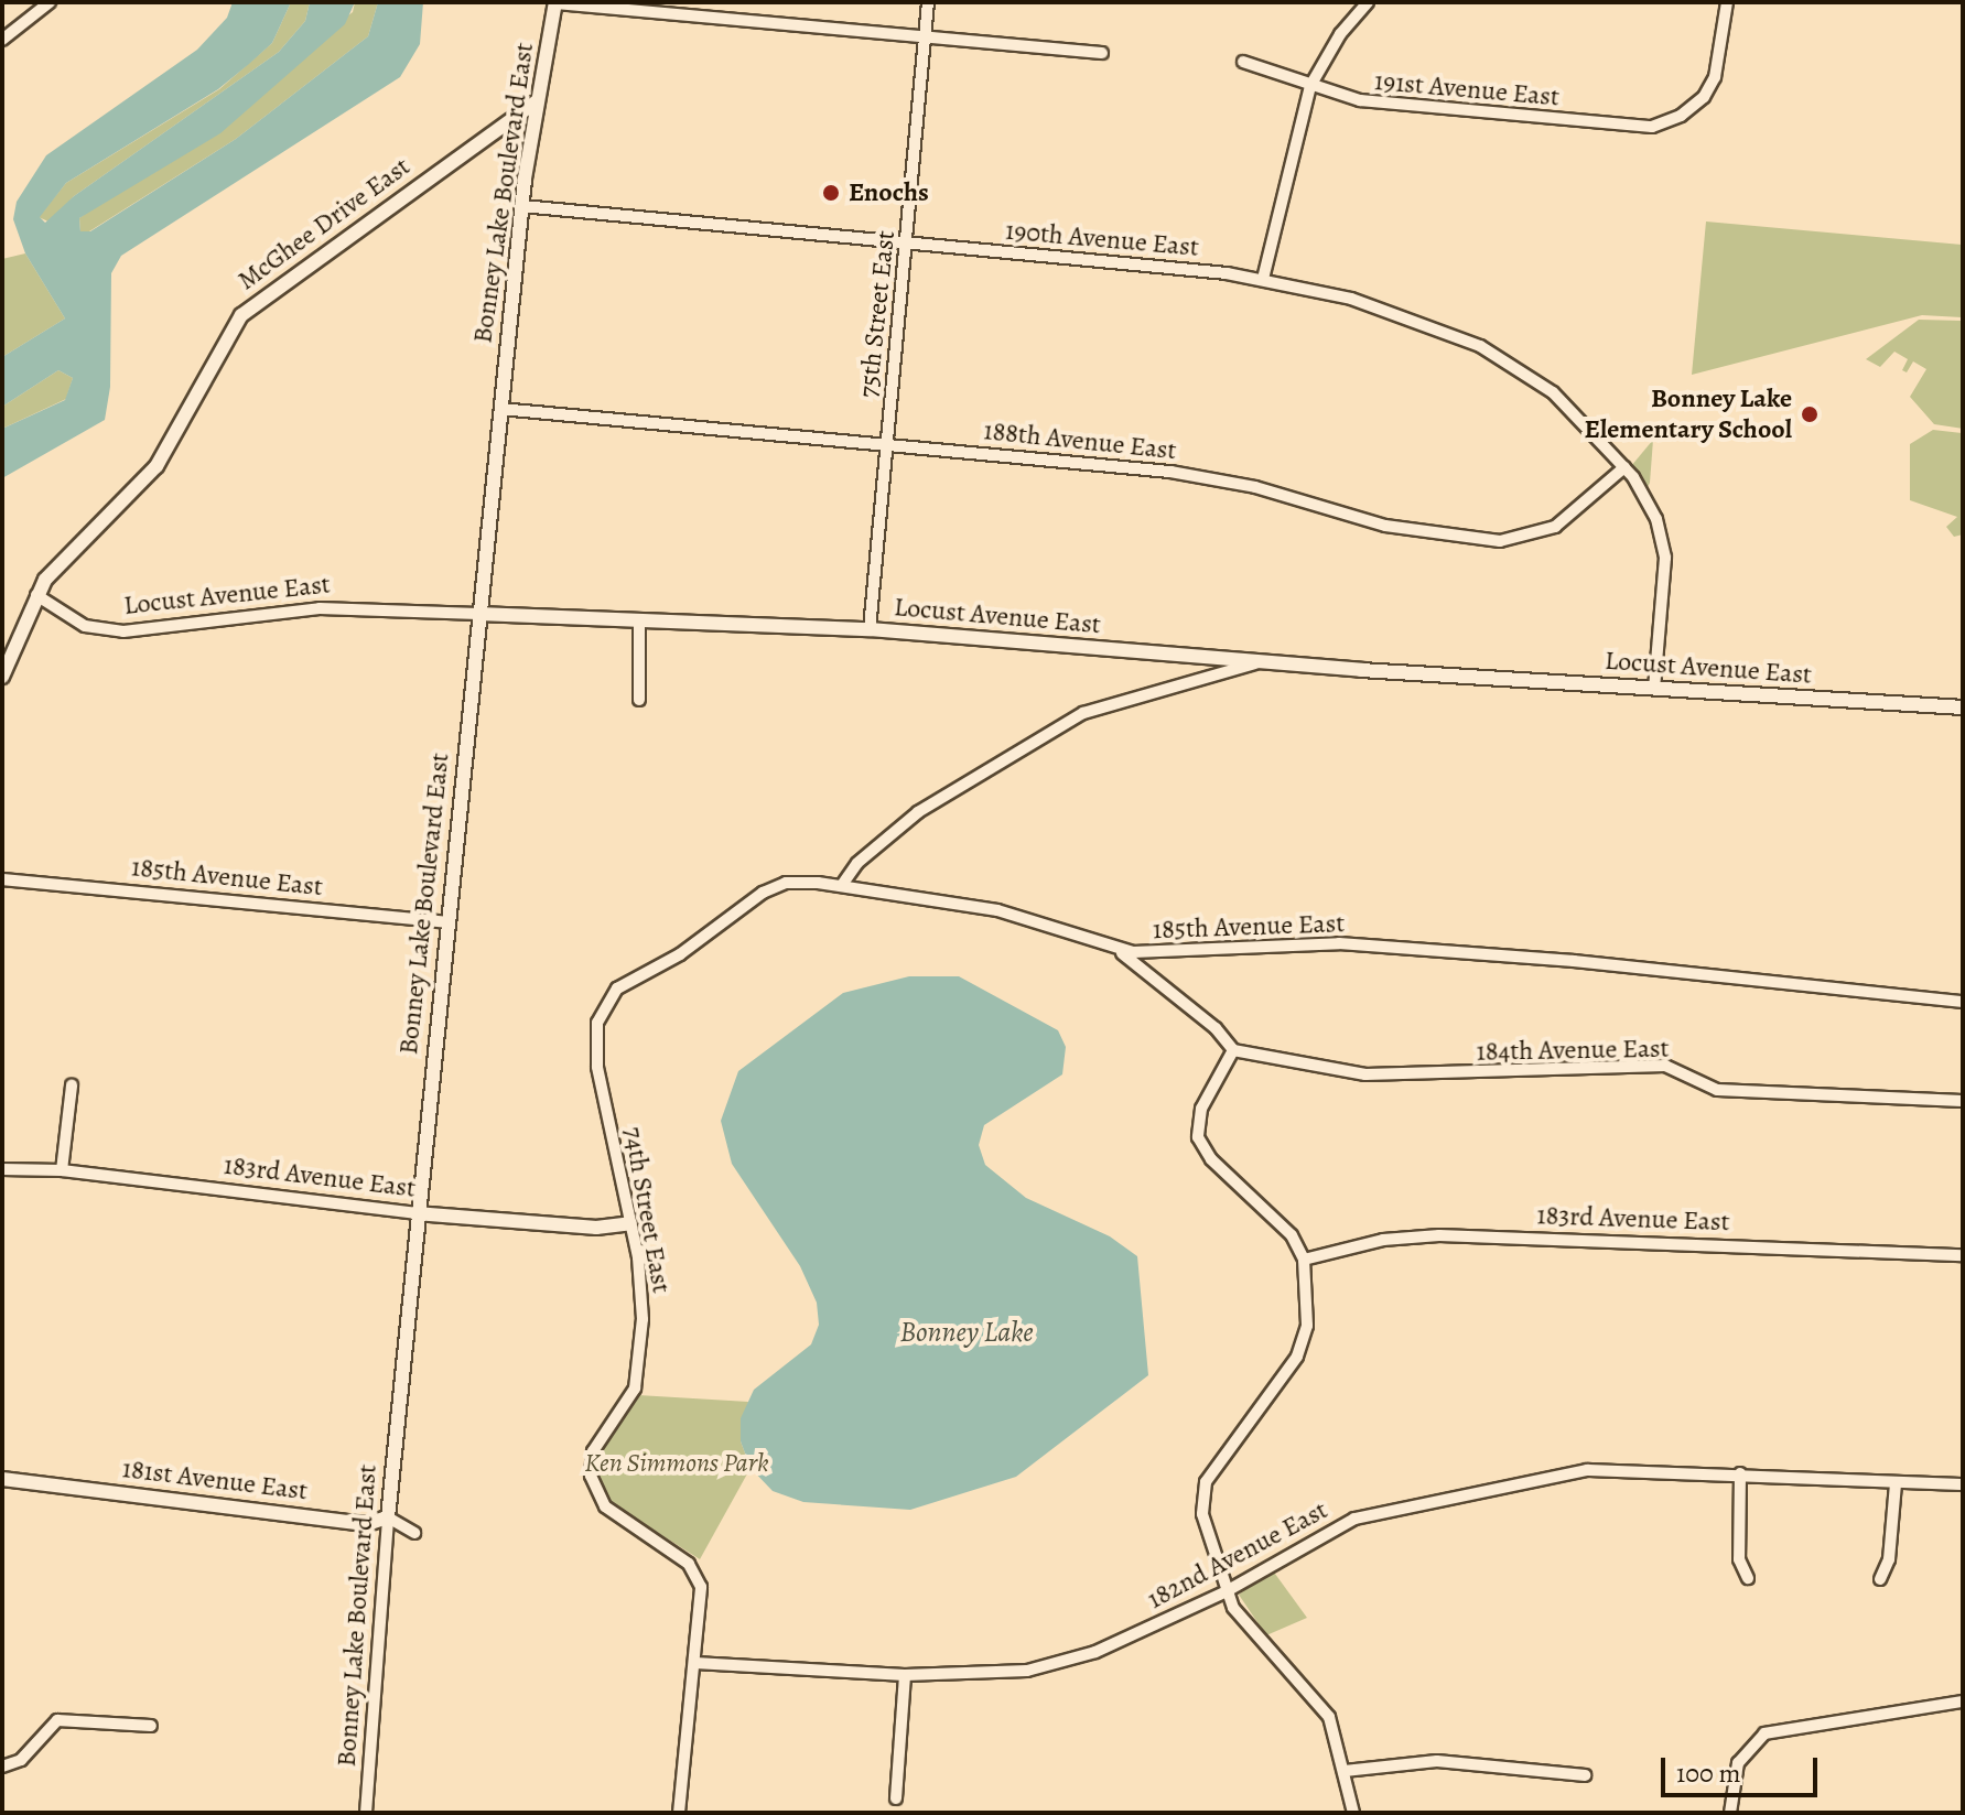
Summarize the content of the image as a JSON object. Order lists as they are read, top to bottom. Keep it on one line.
{"streets":{"street":["191st Avenue East","Bonney Lake Boulevard East","McGhee Drive East","190th Avenue East","75th Street East","188th Avenue East","Locust Avenue East","185th Avenue East","184th Avenue East","183rd Avenue East","74th Street East","181st Avenue East","182nd Avenue East"]},"crossings":[["Bonney Lake Boulevard East","McGhee Drive East"],["Bonney Lake Boulevard East","190th Avenue East"],["Bonney Lake Boulevard East","188th Avenue East"],["Bonney Lake Boulevard East","Locust Avenue East"],["Bonney Lake Boulevard East","185th Avenue East"],["Bonney Lake Boulevard East","183rd Avenue East"],["Bonney Lake Boulevard East","181st Avenue East"],["McGhee Drive East","Locust Avenue East"],["190th Avenue East","75th Street East"],["190th Avenue East","188th Avenue East"],["190th Avenue East","Locust Avenue East"],["75th Street East","188th Avenue East"],["75th Street East","Locust Avenue East"],["185th Avenue East","74th Street East"],["183rd Avenue East","74th Street East"],["74th Street East","182nd Avenue East"]],"water":["Bonney Lake"],"parks":["Ken Simmons Park"],"places":["Enochs","Bonney Lake Elementary School"],"scale_bar":"100 m"}
